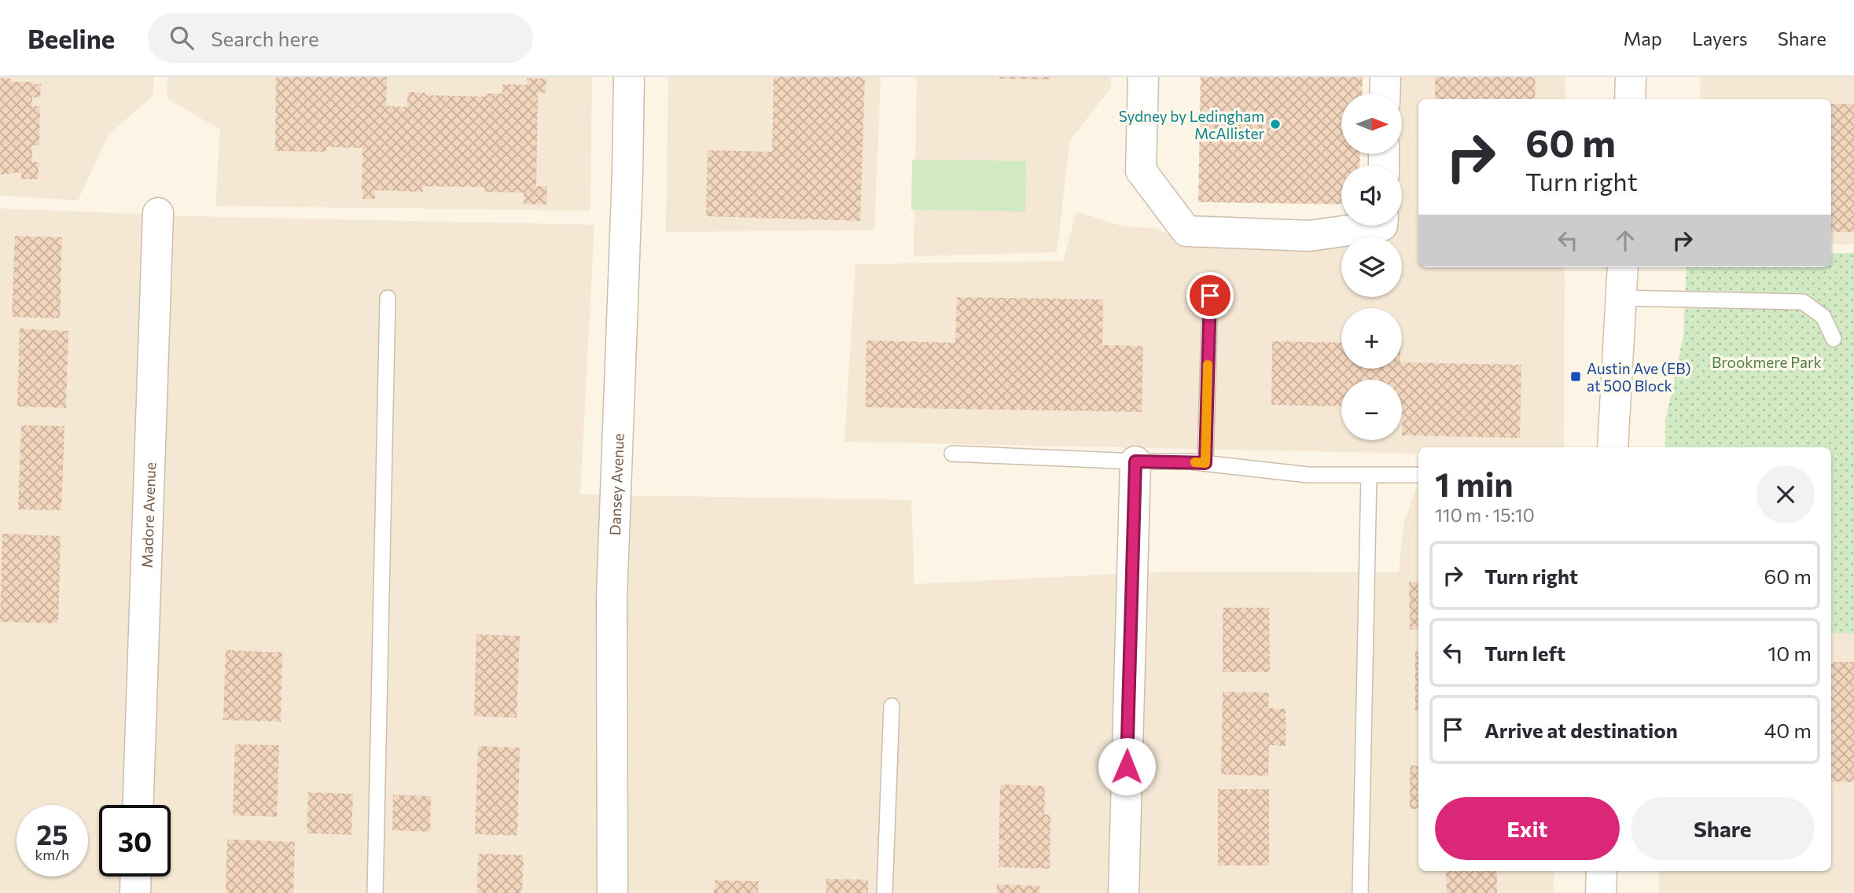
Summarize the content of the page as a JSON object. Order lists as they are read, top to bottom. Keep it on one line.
{"streets":{"street":["Dansey Avenue","Madore Avenue"]},"parks":["Brookmere Park"],"places":{"other":["Sydney by Ledingham McAllister"],"transit":["Austin Ave (EB) at 500 Block"]},"north":"right","page":{"header":"Beeline","search":"Search here","nav":["Map","Layers","Share"],"map_buttons":["+","−"],"turn":["60 m","Turn right"],"heading":["1 min","110 m · 15:10"],"list":[{"name":"Turn right","value":"60 m"},{"name":"Turn left","value":"10 m"},{"name":"Arrive at destination","value":"40 m"}],"buttons":["Exit","Share"],"speed":"25 km/h","limit":"30"}}
